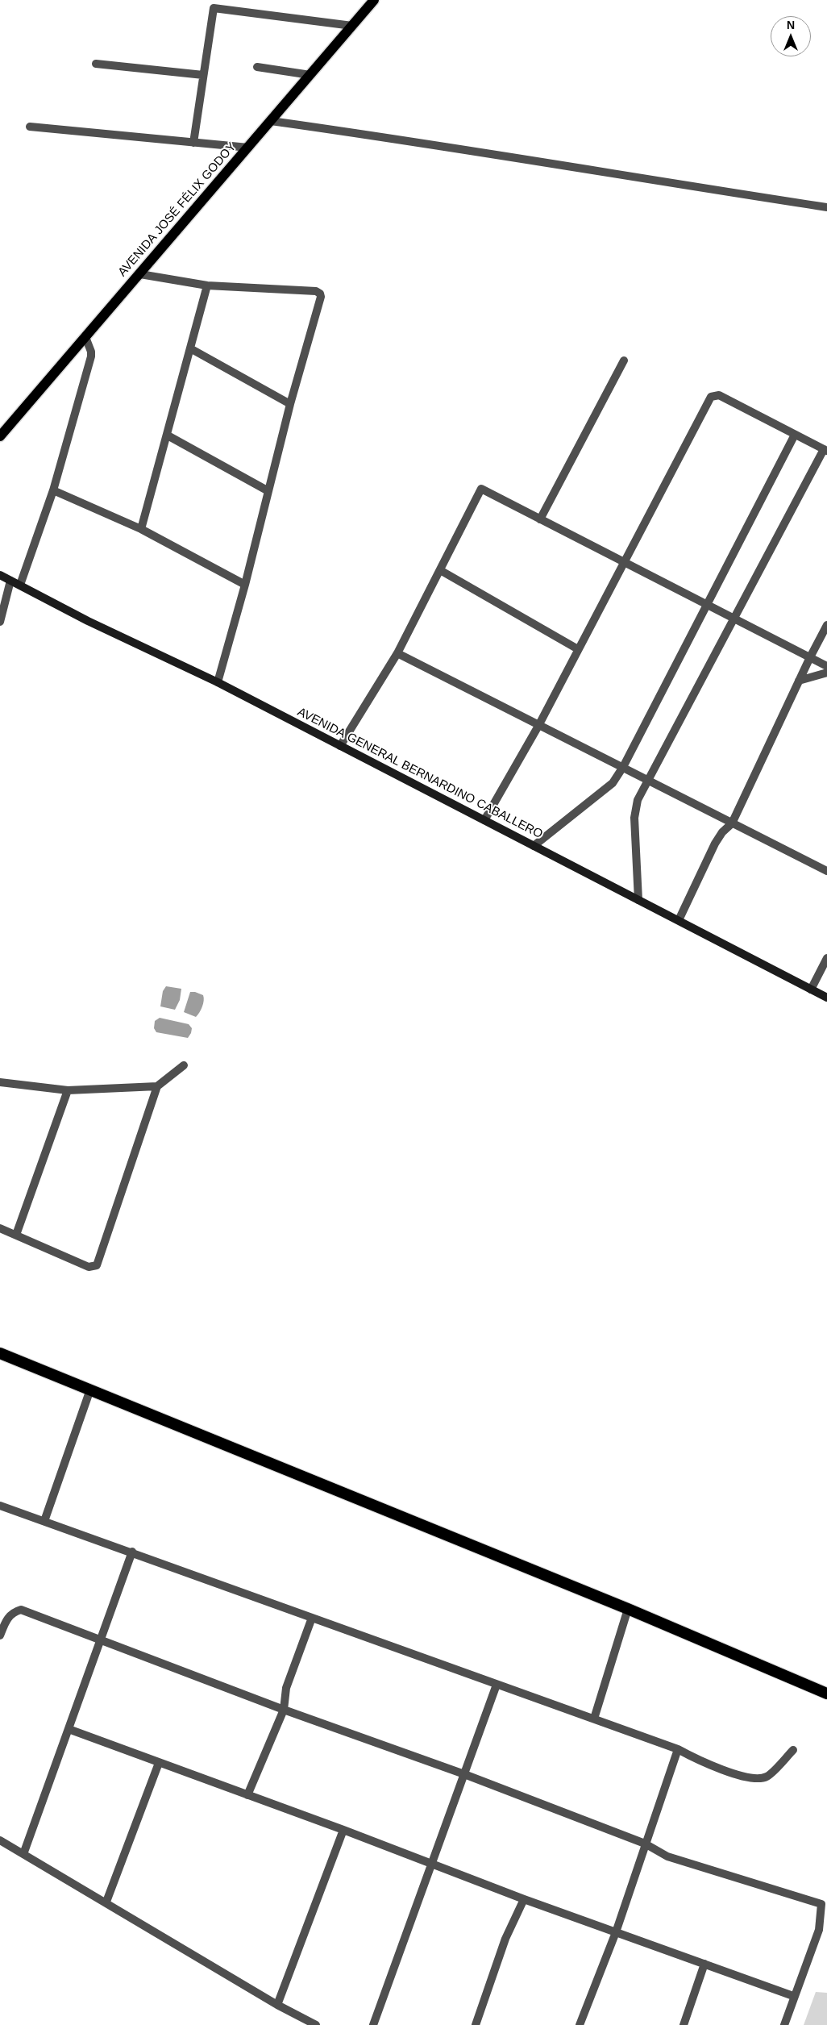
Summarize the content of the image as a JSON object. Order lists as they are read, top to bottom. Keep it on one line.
{"streets":{"main road":["AVENIDA JOSÉ FÉLIX GODOY","AVENIDA GENERAL BERNARDINO CABALLERO"]},"north":"top"}
